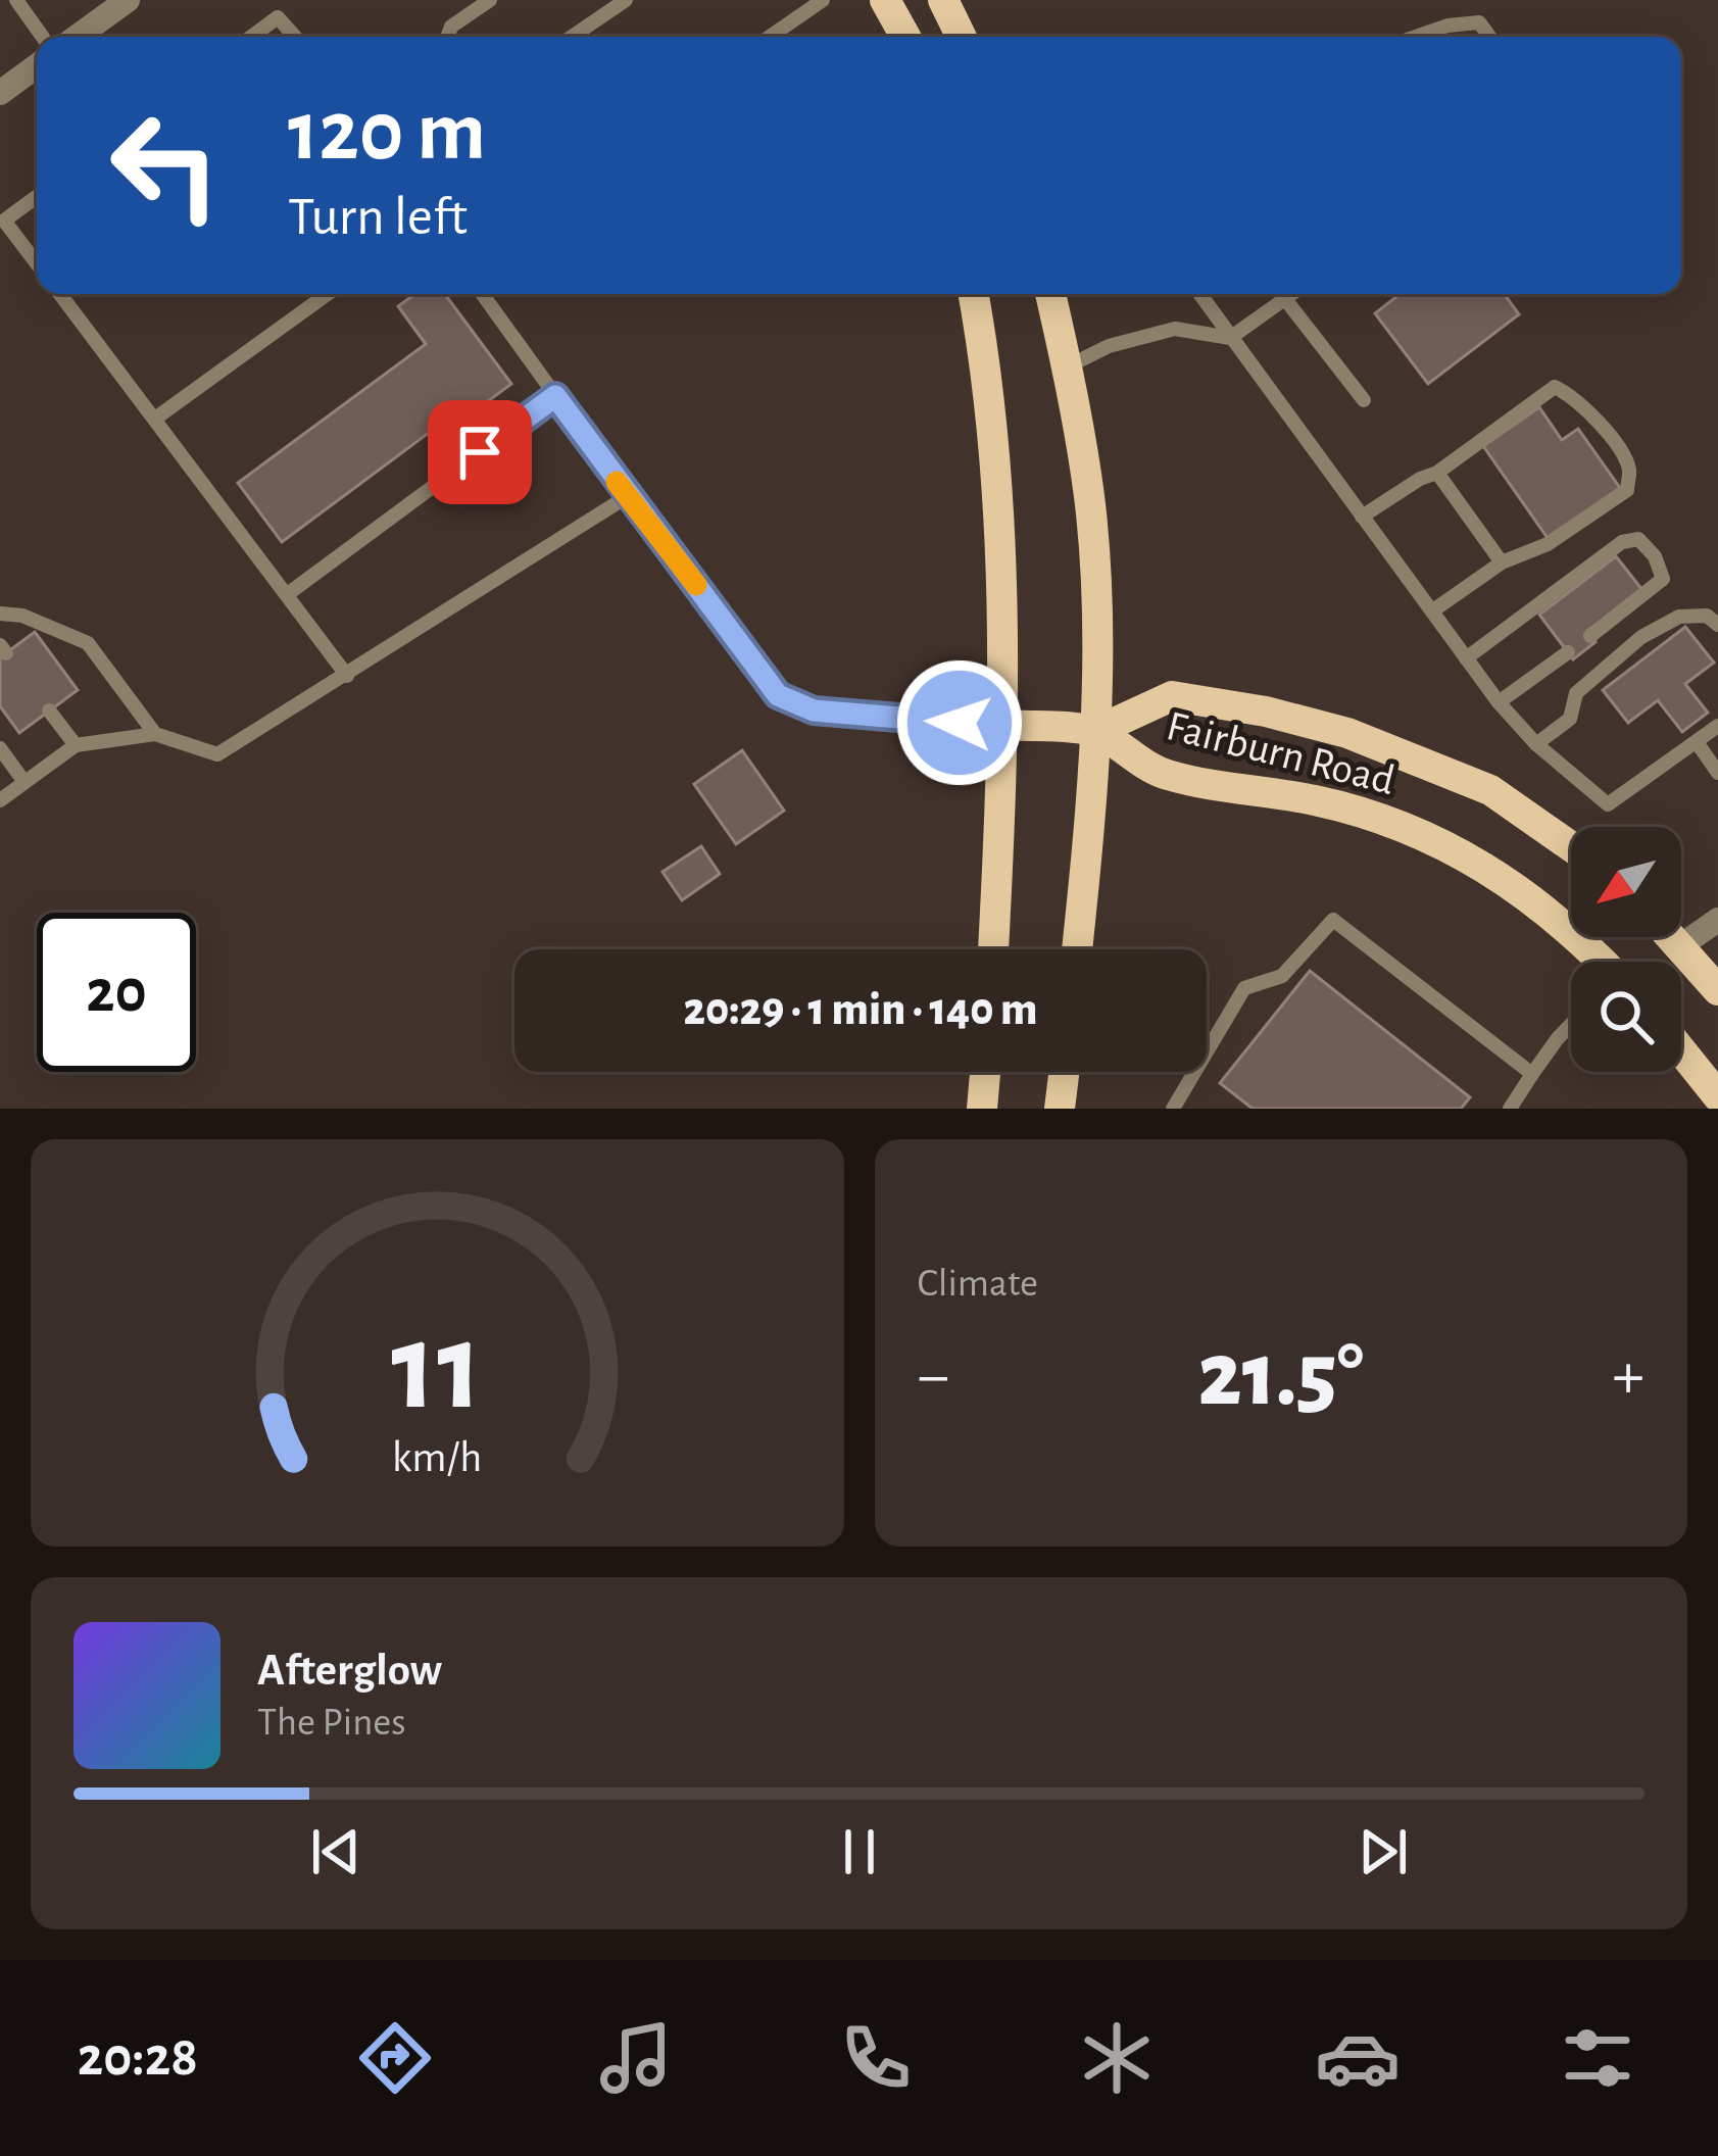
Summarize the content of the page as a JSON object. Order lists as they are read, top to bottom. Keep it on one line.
{"streets":{"main road":["Fairburn Road"]},"north":"bottom left","page":{"turn":["120 m","Turn left"],"limit":"20","trip":"20:29 · 1 min · 140 m","tile":"Climate","heat":["−","21.5°","+"],"song":["Afterglow","The Pines"],"tabs":"20:28","gauge":["11","km/h"]}}
